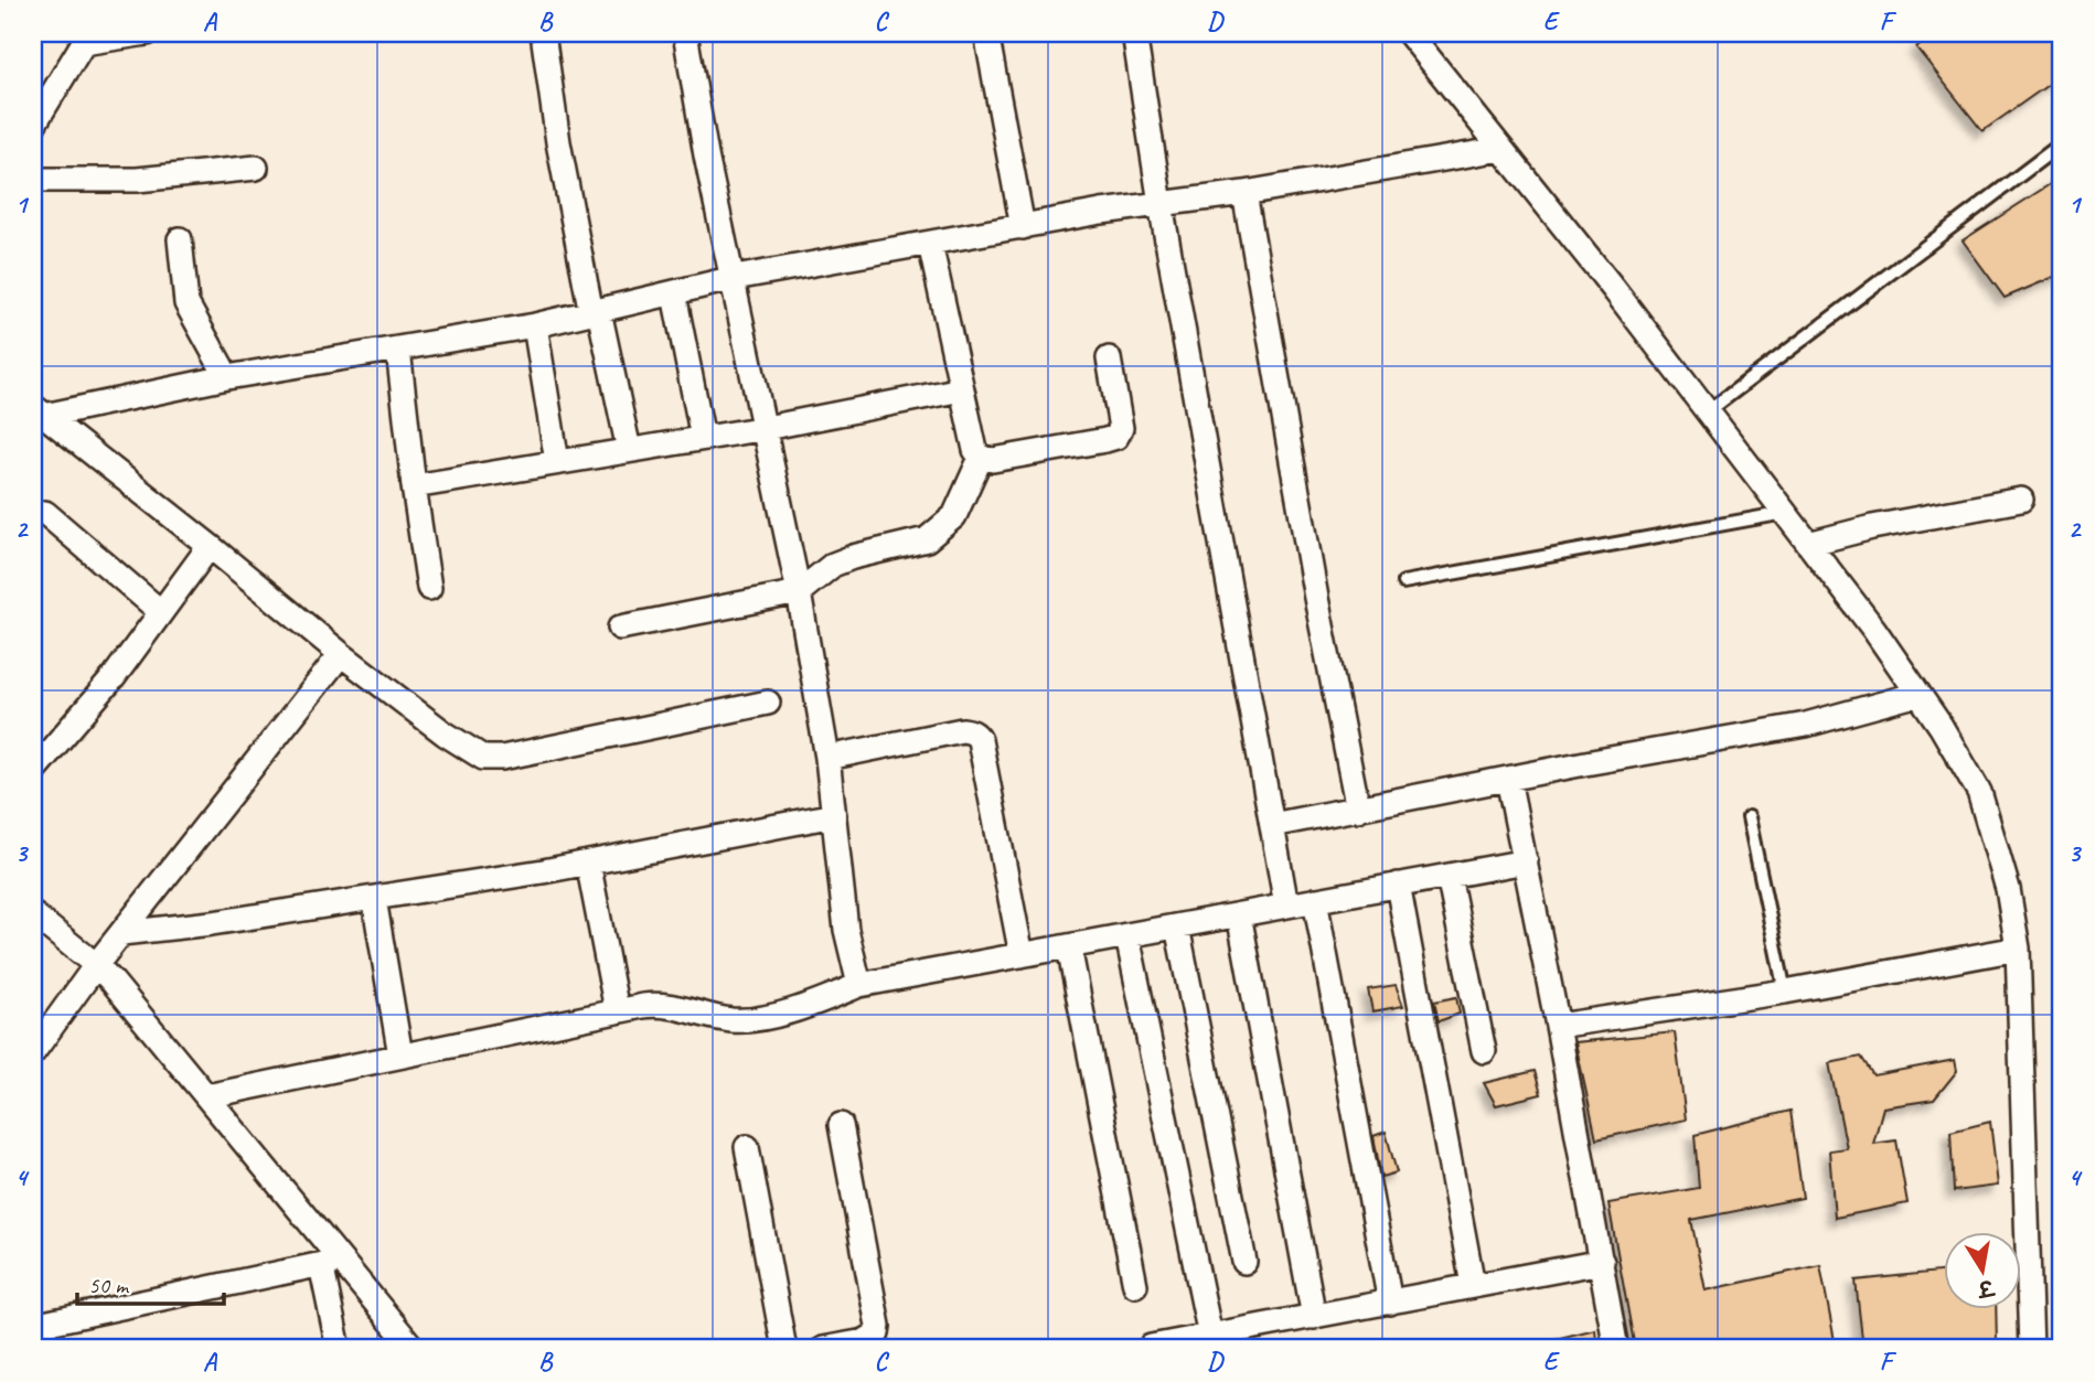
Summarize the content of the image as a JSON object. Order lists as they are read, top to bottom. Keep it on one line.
{"scale_bar":"50 m","north":"bottom","grid":{"columns":["A","B","C","D","E","F"],"rows":["1","2","3","4"]}}
